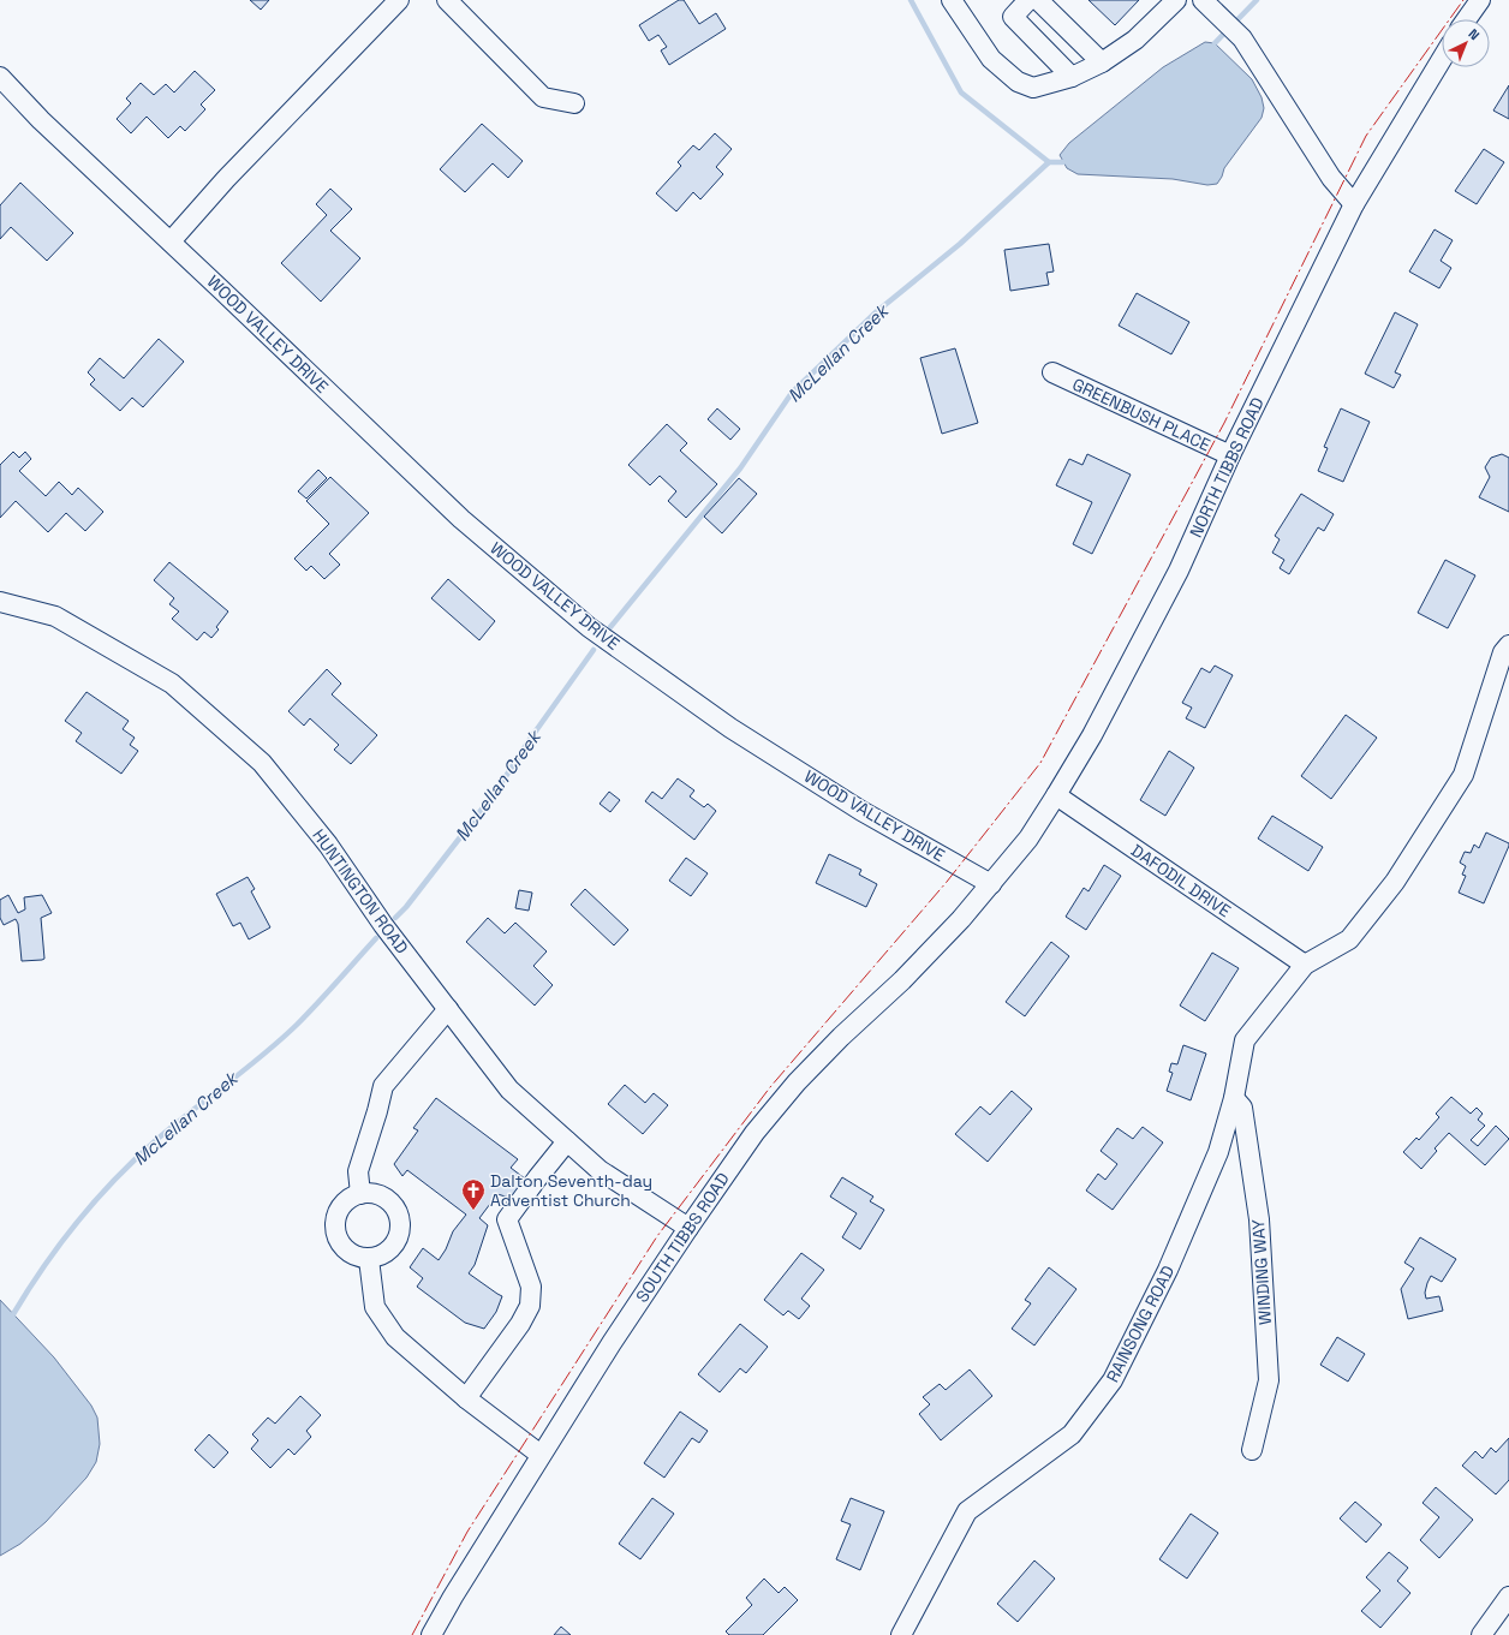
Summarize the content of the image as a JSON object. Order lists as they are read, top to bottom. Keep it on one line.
{"streets":{"street":["WOOD VALLEY DRIVE","GREENBUSH PLACE","NORTH TIBBS ROAD","DAFODIL DRIVE","HUNTINGTON ROAD","SOUTH TIBBS ROAD","WINDING WAY","RAINSONG ROAD"]},"crossings":[["WOOD VALLEY DRIVE","NORTH TIBBS ROAD"],["WOOD VALLEY DRIVE","SOUTH TIBBS ROAD"],["GREENBUSH PLACE","NORTH TIBBS ROAD"],["NORTH TIBBS ROAD","DAFODIL DRIVE"],["NORTH TIBBS ROAD","SOUTH TIBBS ROAD"],["DAFODIL DRIVE","RAINSONG ROAD"],["HUNTINGTON ROAD","SOUTH TIBBS ROAD"],["WINDING WAY","RAINSONG ROAD"]],"water":["McLellan Creek"],"places":{"church":["Dalton Seventh-day Adventist Church"]},"north":"top right"}
